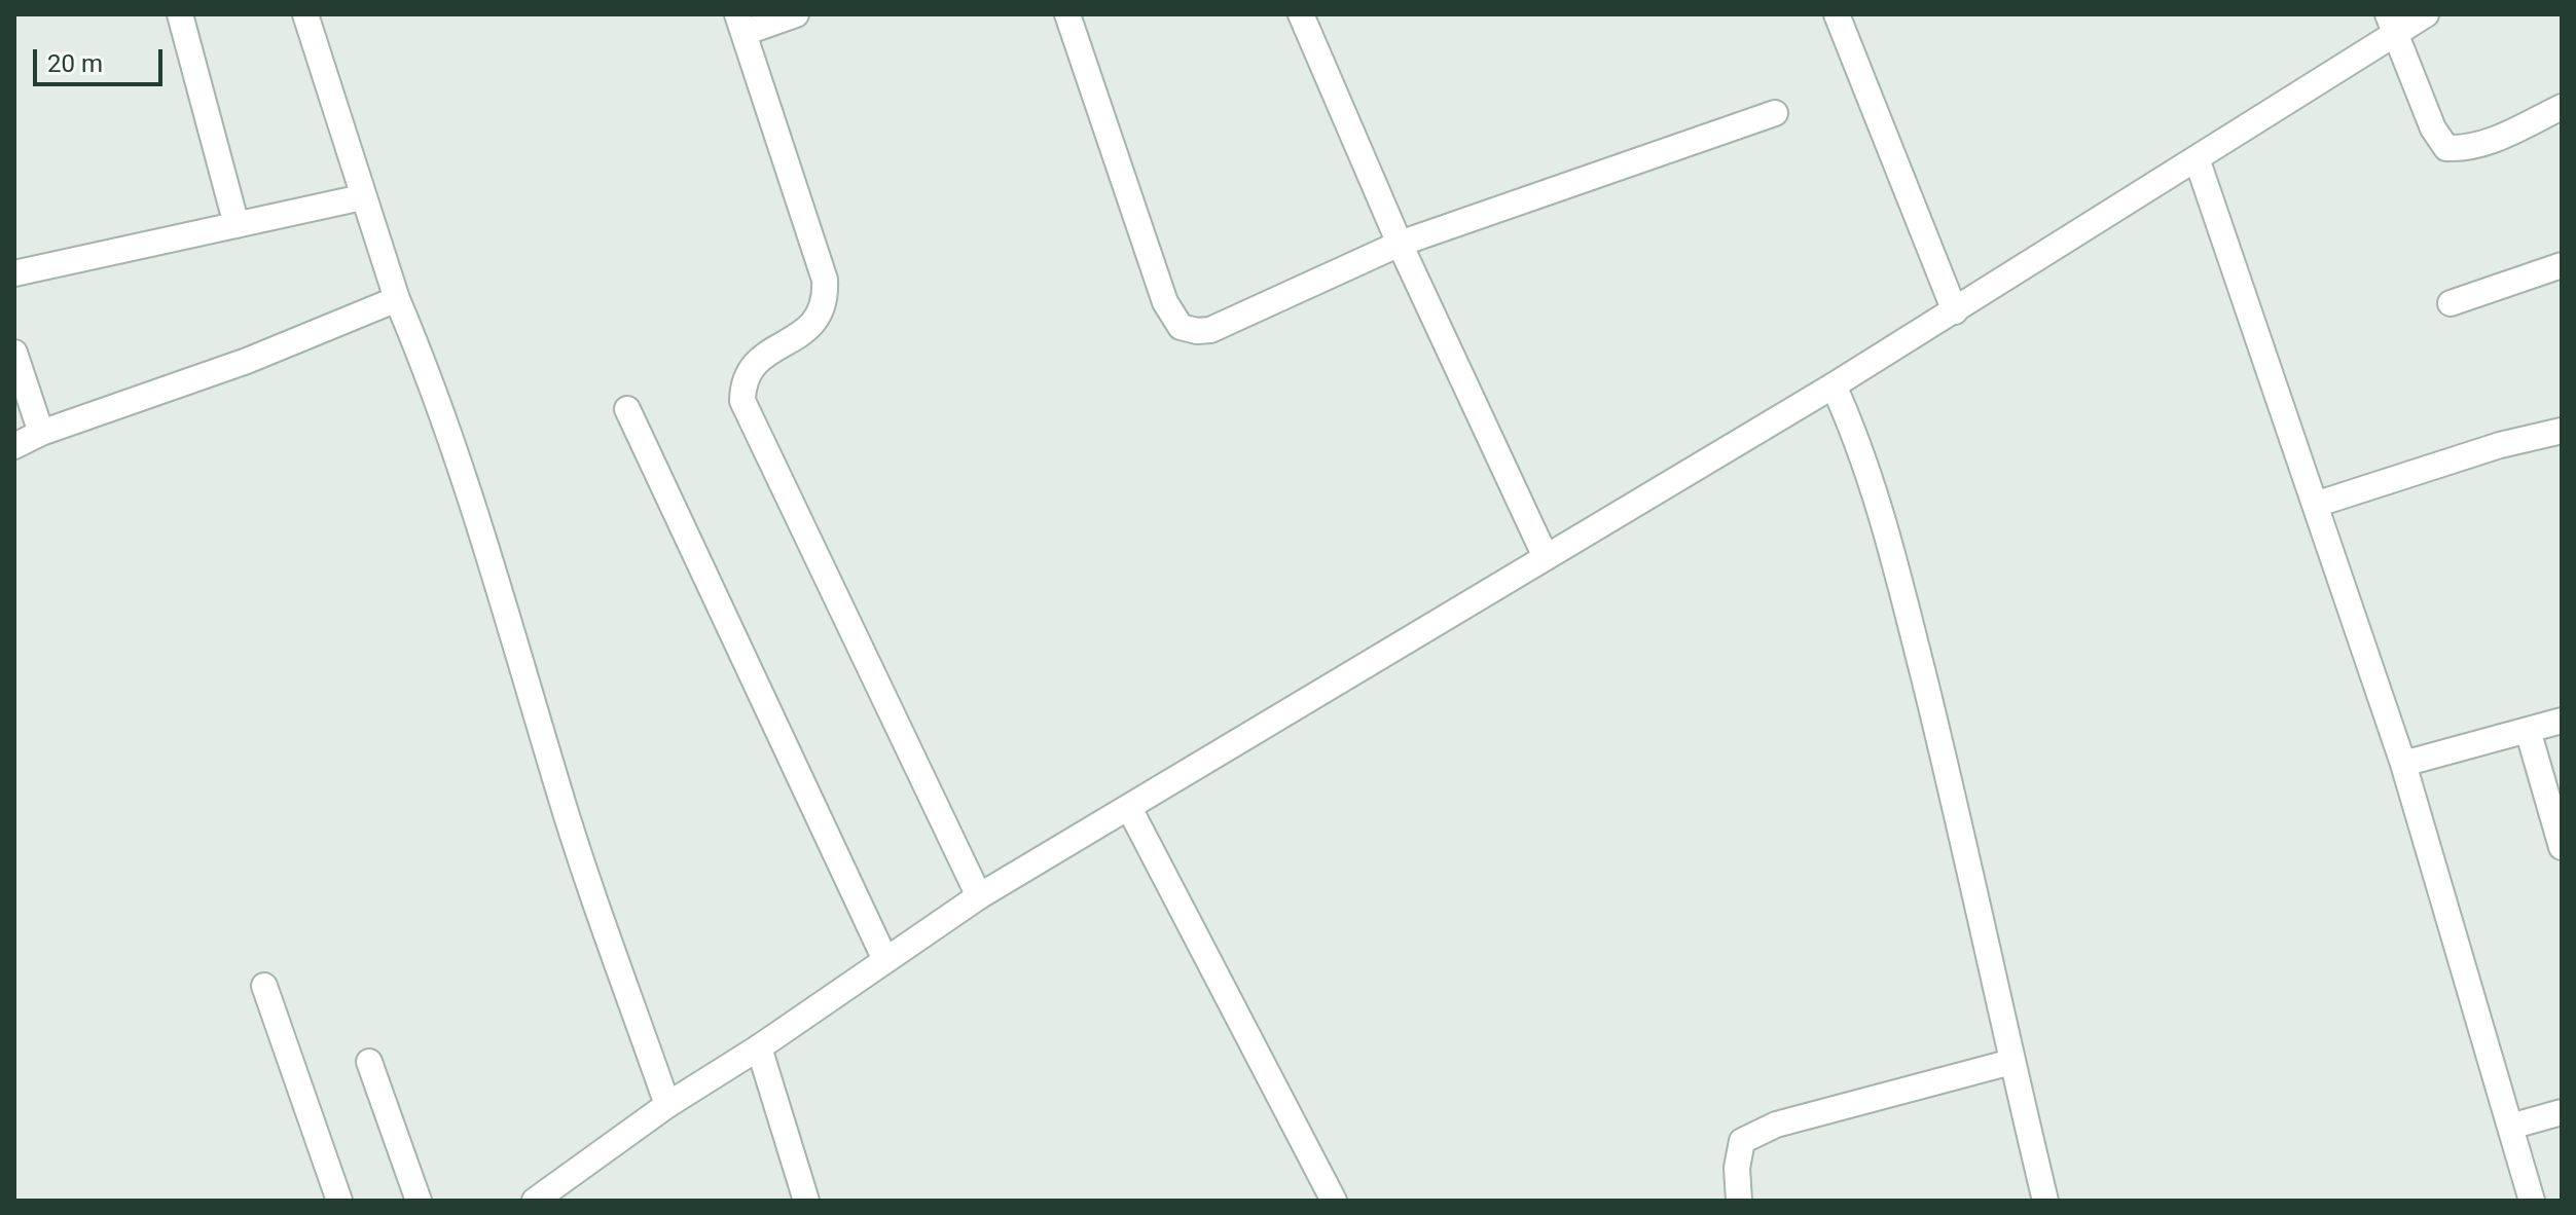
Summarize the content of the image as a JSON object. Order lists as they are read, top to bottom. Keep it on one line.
{"scale_bar":"20 m"}
